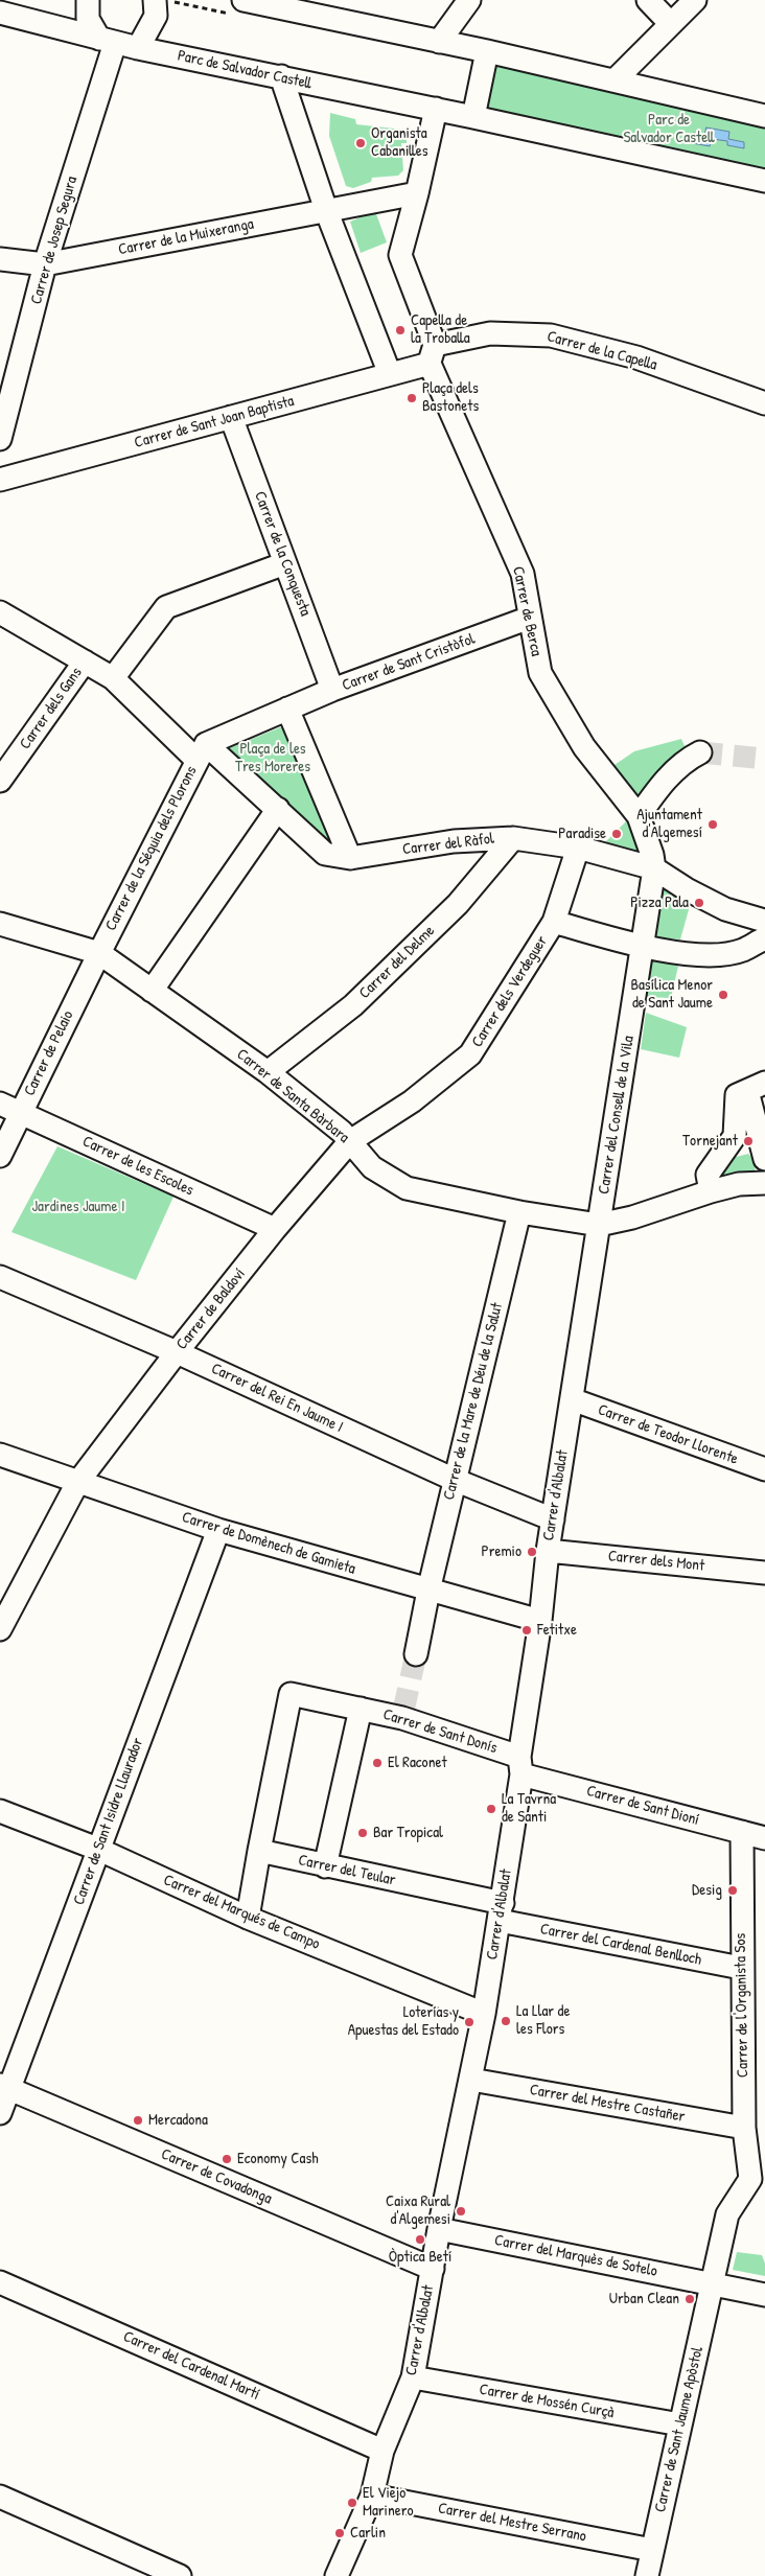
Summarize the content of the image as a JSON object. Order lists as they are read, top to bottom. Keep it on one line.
{"streets":{"street":["Parc de Salvador Castell","Carrer de la Muixeranga","Carrer de Josep Segura","Carrer de la Capella","Carrer de Sant Joan Baptista","Carrer de la Conquesta","Carrer de Berca","Carrer de Sant Cristòfol","Carrer dels Gans","Carrer del Ràfol","Carrer de la Séquia dels Plorons","Carrer del Delme","Carrer dels Verdeguer","Carrer de Pelaio","Carrer de Santa Bàrbara","Carrer del Consell de la Vila","Carrer de les Escoles","Carrer de Baldoví","Carrer del Rei En Jaume I","Carrer de la Mare de Déu de la Salut","Carrer de Teodor Llorente","Carrer d'Albalat","Carrer de Domènech de Gamieta","Carrer dels Mont","Carrer de Sant Donís","Carrer de Sant Dioní","Carrer de Sant Isidre Llaurador","Carrer del Teular","Carrer del Marqués de Campo","Carrer del Cardenal Benlloch","Carrer de l'Organista Sos","Carrer del Mestre Castañer","Carrer de Covadonga","Carrer del Marquès de Sotelo","Carrer del Cardenal Martí","Carrer de Mossén Curçà","Carrer de Sant Jaume Apòstol","Carrer del Mestre Serrano"]},"crossings":[["Parc de Salvador Castell","Carrer de Josep Segura"],["Parc de Salvador Castell","Carrer de Berca"],["Carrer de la Muixeranga","Carrer de Josep Segura"],["Carrer de la Muixeranga","Carrer de Berca"],["Carrer de la Capella","Carrer de Sant Joan Baptista"],["Carrer de la Capella","Carrer de Berca"],["Carrer de Sant Joan Baptista","Carrer de la Conquesta"],["Carrer de Sant Joan Baptista","Carrer de Berca"],["Carrer de la Conquesta","Carrer de Sant Cristòfol"],["Carrer de Berca","Carrer de Sant Cristòfol"],["Carrer de Berca","Carrer del Ràfol"],["Carrer de Berca","Carrer del Consell de la Vila"],["Carrer del Ràfol","Carrer del Delme"],["Carrer del Ràfol","Carrer dels Verdeguer"],["Carrer del Ràfol","Carrer del Consell de la Vila"],["Carrer de la Séquia dels Plorons","Carrer de Pelaio"],["Carrer de la Séquia dels Plorons","Carrer de Santa Bàrbara"],["Carrer del Delme","Carrer de Santa Bàrbara"],["Carrer dels Verdeguer","Carrer de Santa Bàrbara"],["Carrer dels Verdeguer","Carrer de Baldoví"],["Carrer de Pelaio","Carrer de Santa Bàrbara"],["Carrer de Pelaio","Carrer de les Escoles"],["Carrer de Santa Bàrbara","Carrer del Consell de la Vila"],["Carrer de Santa Bàrbara","Carrer de Baldoví"],["Carrer de Santa Bàrbara","Carrer de la Mare de Déu de la Salut"],["Carrer de Santa Bàrbara","Carrer d'Albalat"],["Carrer del Consell de la Vila","Carrer d'Albalat"],["Carrer de les Escoles","Carrer de Baldoví"],["Carrer de Baldoví","Carrer del Rei En Jaume I"],["Carrer de Baldoví","Carrer de Domènech de Gamieta"],["Carrer del Rei En Jaume I","Carrer de la Mare de Déu de la Salut"],["Carrer del Rei En Jaume I","Carrer d'Albalat"],["Carrer de la Mare de Déu de la Salut","Carrer de Domènech de Gamieta"],["Carrer de Teodor Llorente","Carrer d'Albalat"],["Carrer d'Albalat","Carrer de Domènech de Gamieta"],["Carrer d'Albalat","Carrer dels Mont"],["Carrer d'Albalat","Carrer de Sant Donís"],["Carrer d'Albalat","Carrer de Sant Dioní"],["Carrer d'Albalat","Carrer del Teular"],["Carrer d'Albalat","Carrer del Marqués de Campo"],["Carrer d'Albalat","Carrer del Cardenal Benlloch"],["Carrer d'Albalat","Carrer del Mestre Castañer"],["Carrer d'Albalat","Carrer de Covadonga"],["Carrer d'Albalat","Carrer del Marquès de Sotelo"],["Carrer d'Albalat","Carrer del Cardenal Martí"],["Carrer d'Albalat","Carrer de Mossén Curçà"],["Carrer d'Albalat","Carrer del Mestre Serrano"],["Carrer de Domènech de Gamieta","Carrer de Sant Isidre Llaurador"],["Carrer de Sant Donís","Carrer de Sant Dioní"],["Carrer de Sant Donís","Carrer del Teular"],["Carrer de Sant Dioní","Carrer de l'Organista Sos"],["Carrer de Sant Isidre Llaurador","Carrer del Marqués de Campo"],["Carrer de Sant Isidre Llaurador","Carrer de Covadonga"],["Carrer del Teular","Carrer del Cardenal Benlloch"],["Carrer del Cardenal Benlloch","Carrer de l'Organista Sos"],["Carrer de l'Organista Sos","Carrer del Mestre Castañer"],["Carrer de l'Organista Sos","Carrer de Sant Jaume Apòstol"],["Carrer del Marquès de Sotelo","Carrer de Sant Jaume Apòstol"],["Carrer de Mossén Curçà","Carrer de Sant Jaume Apòstol"],["Carrer de Sant Jaume Apòstol","Carrer del Mestre Serrano"]],"parks":["Parc de Salvador Castell","Plaça de les Tres Moreres","Jardines Jaume I"],"places":["Organista Cabanilles","Capella de la Troballa","Plaça dels Bastonets","Ajuntament d'Algemesí","Paradise","Pizza Pala","Basílica Menor de Sant Jaume","Tornejant","Premio","Fetitxe","El Raconet","La Tavrna de Santi","Bar Tropical","Desig","La Llar de les Flors","Loterías y Apuestas del Estado","Mercadona","Economy Cash","Caixa Rural d'Algemesi","Òptica Betí","Urban Clean","El Viejo Marinero","Carlin"]}
